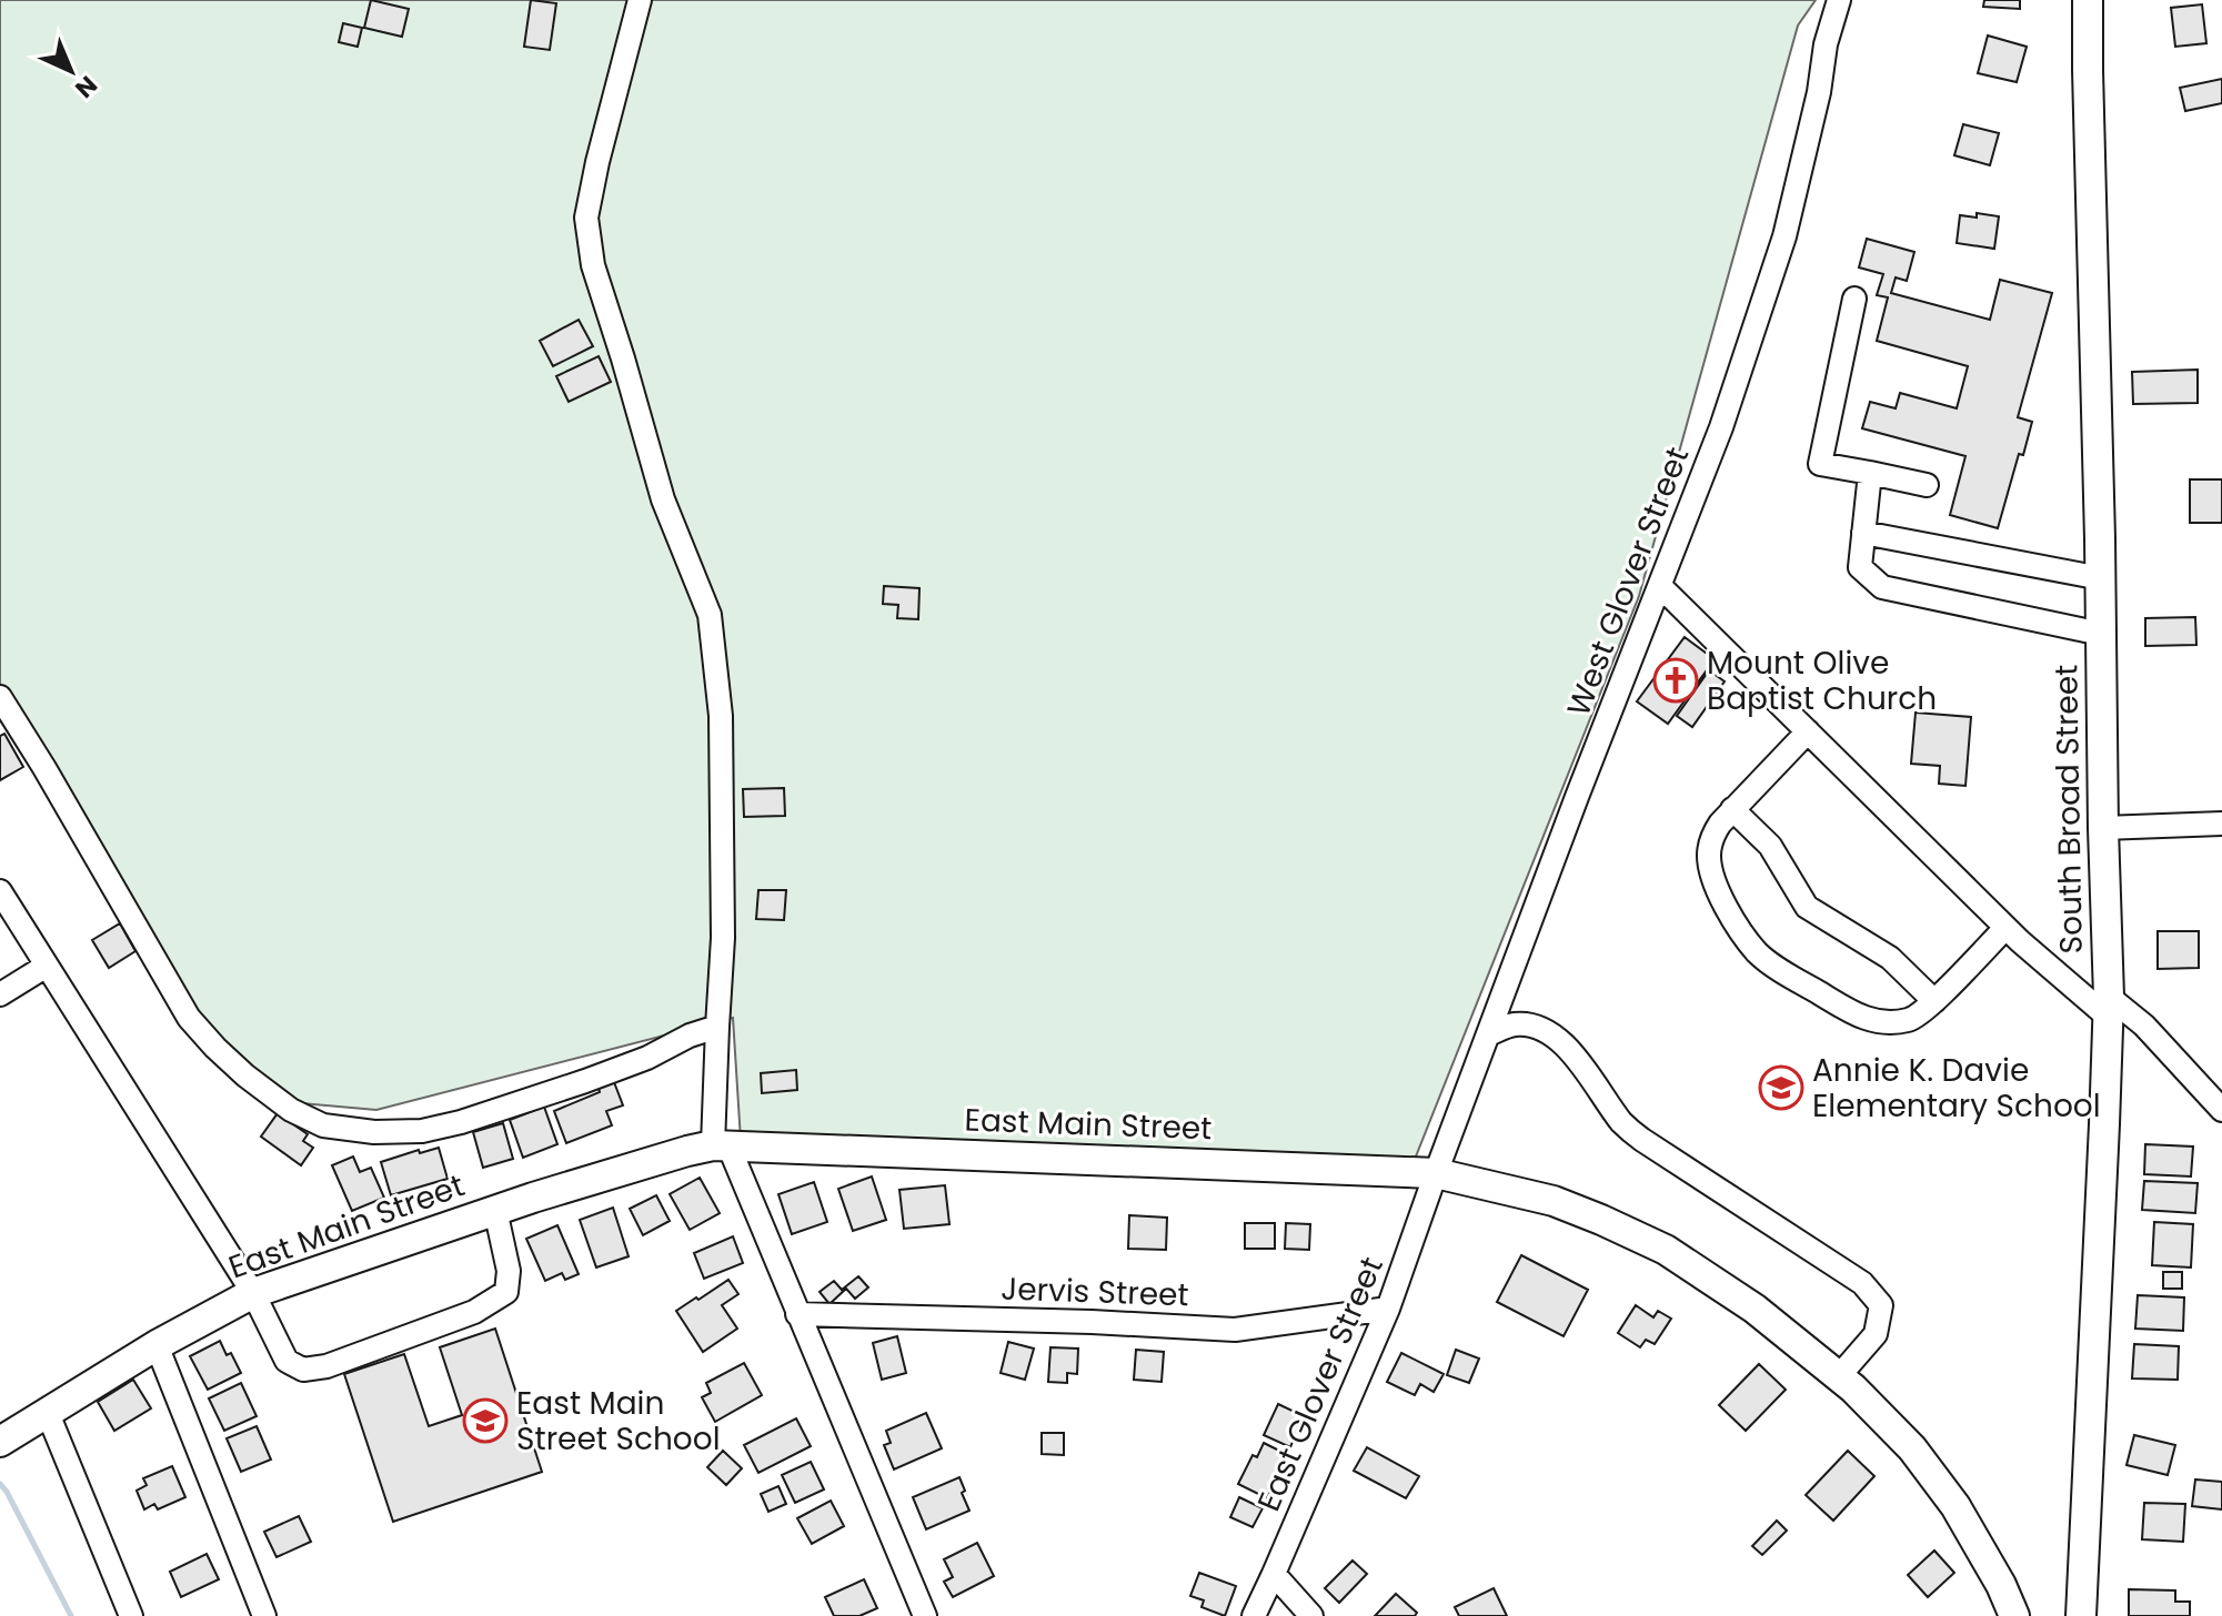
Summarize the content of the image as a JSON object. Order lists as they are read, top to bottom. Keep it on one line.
{"streets":{"main road":["South Broad Street","East Main Street"],"street":["West Glover Street","Jervis Street","East Glover Street"]},"crossings":[["West Glover Street","East Main Street"],["West Glover Street","East Glover Street"],["East Main Street","East Glover Street"],["Jervis Street","East Glover Street"]],"places":{"church":["Mount Olive Baptist Church"],"school or university":["Annie K. Davie Elementary School","East Main Street School"]},"north":"bottom right"}
